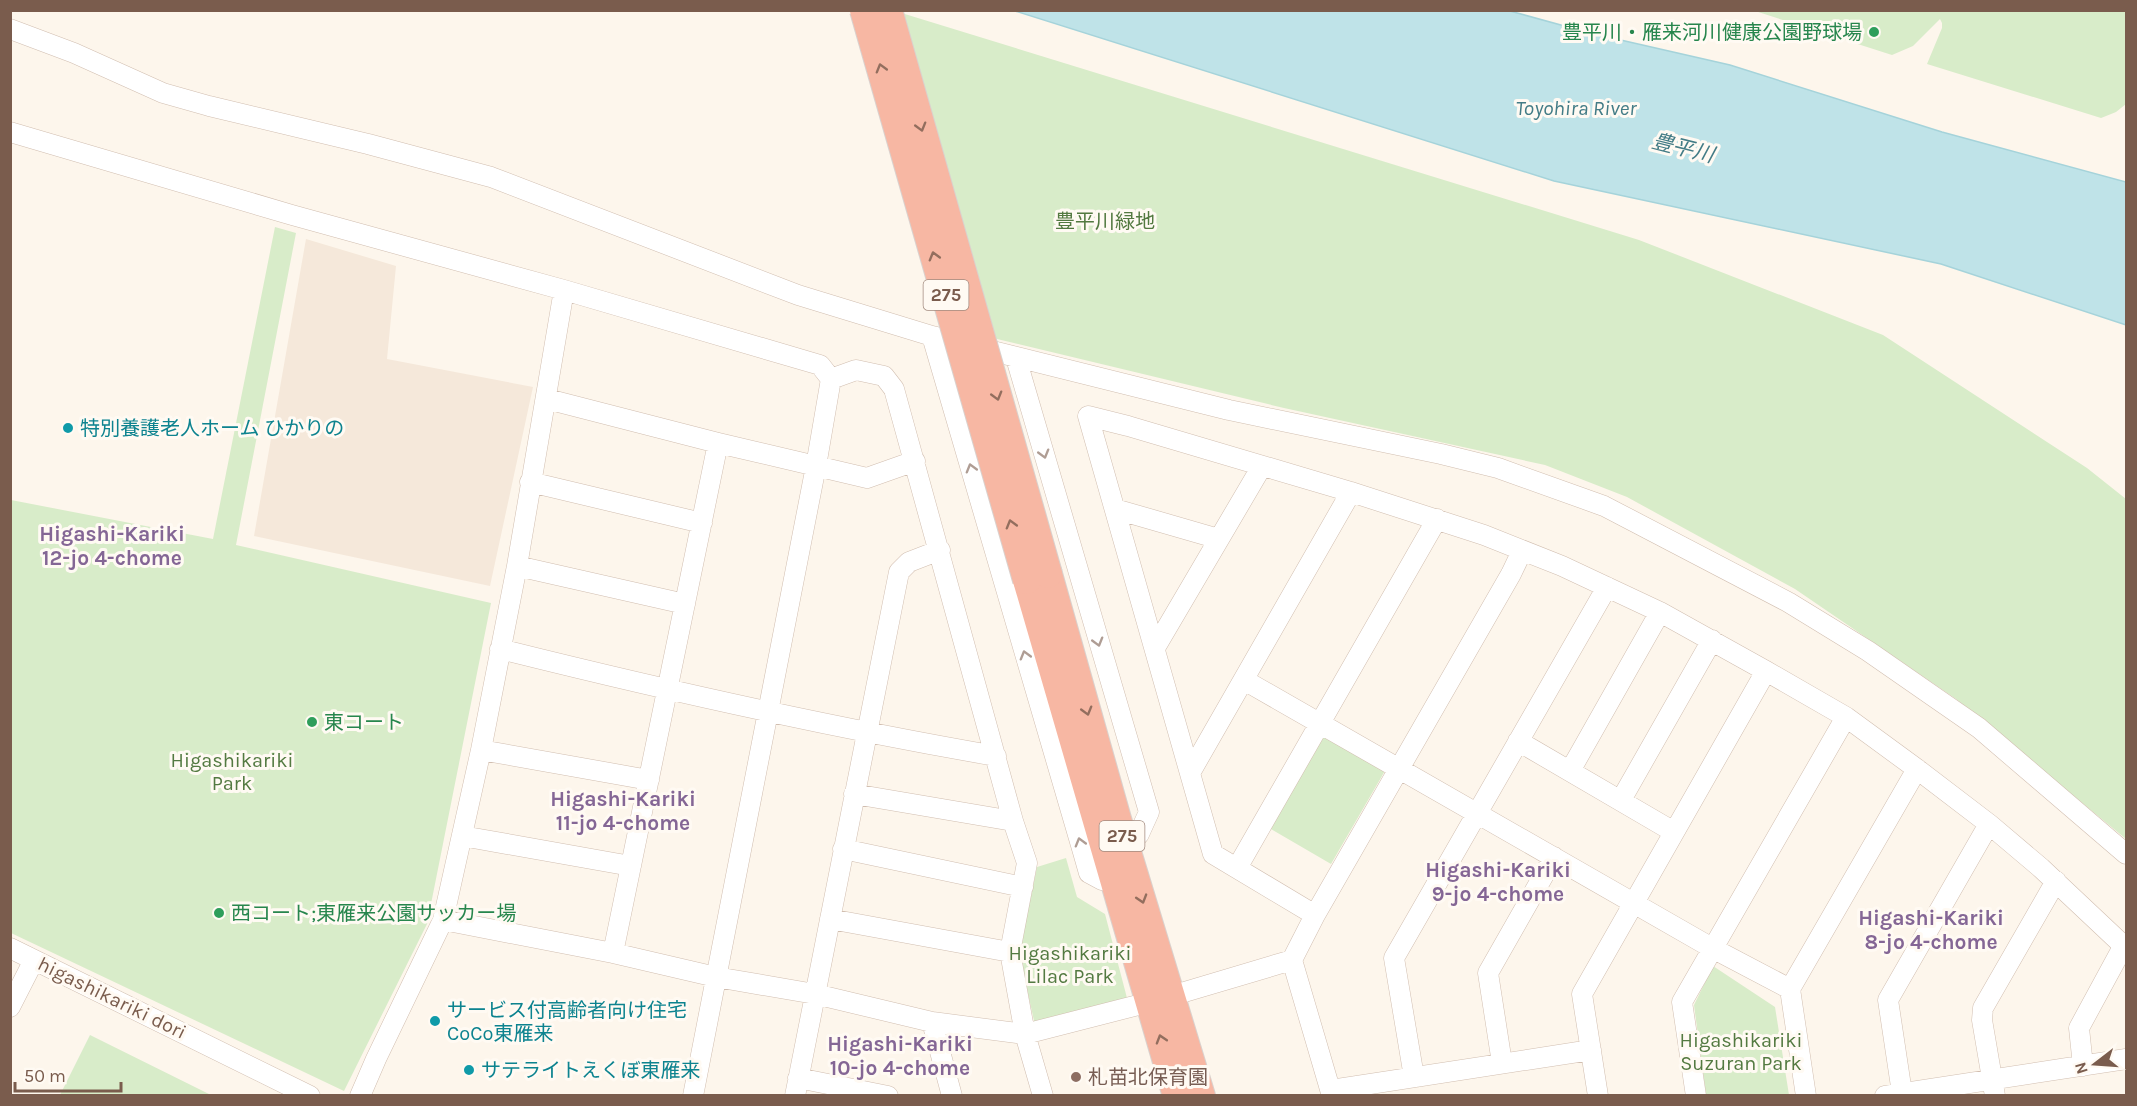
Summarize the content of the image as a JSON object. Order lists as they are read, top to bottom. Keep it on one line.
{"streets":{"highway":["275"],"street":["higashikariki dori"]},"districts":["Higashi-Kariki 12-jo 4-chome","Higashi-Kariki 11-jo 4-chome","Higashi-Kariki 9-jo 4-chome","Higashi-Kariki 8-jo 4-chome","Higashi-Kariki 10-jo 4-chome"],"water":["Toyohira River","豊平川"],"parks":["豊平川緑地","Higashikariki Park","Higashikariki Lilac Park","Higashikariki Suzuran Park"],"places":["豊平川・雁来河川健康公園野球場","特別養護老人ホーム ひかりの","東コート","西コート;東雁来公園サッカー場","サービス付高齢者向け住宅 CoCo東雁来","サテライトえくぼ東雁来","札苗北保育園"],"scale_bar":"50 m","north":"left"}
